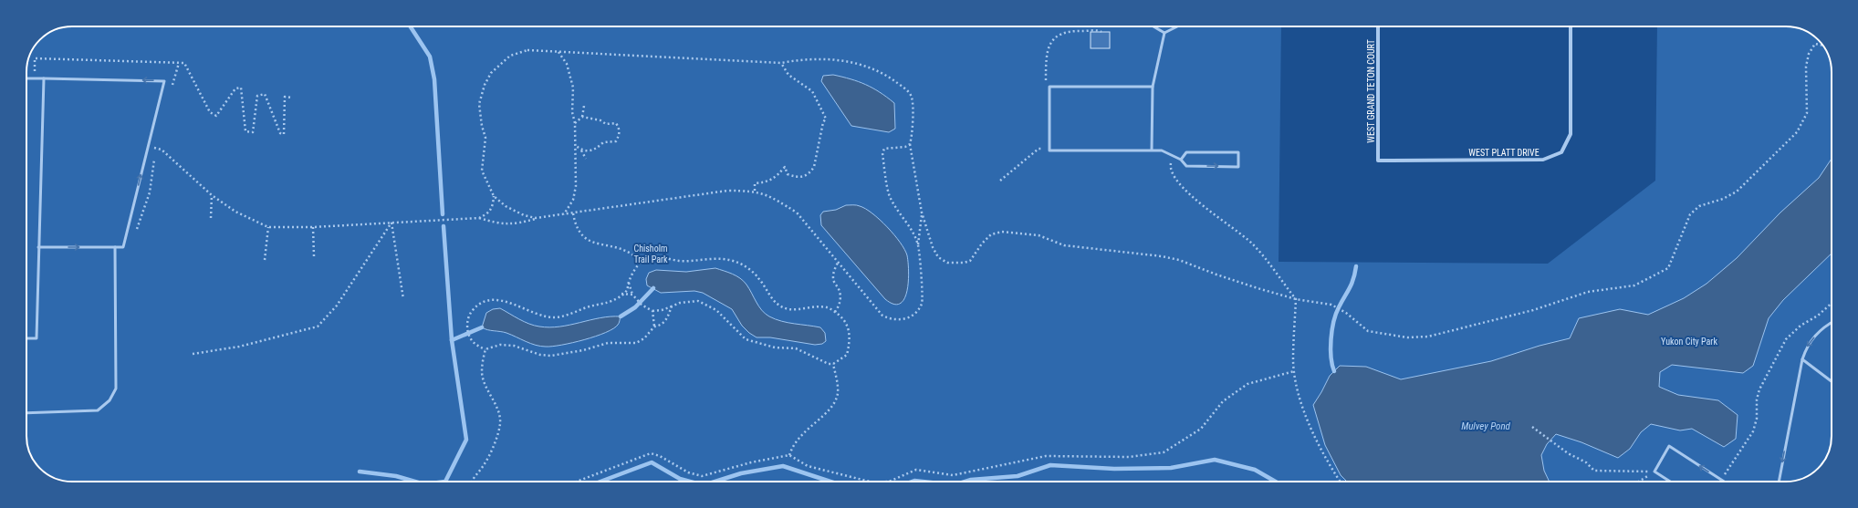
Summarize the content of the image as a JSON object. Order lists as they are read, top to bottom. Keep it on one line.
{"streets":{"street":["WEST GRAND TETON COURT","WEST PLATT DRIVE"]},"crossings":[["WEST GRAND TETON COURT","WEST PLATT DRIVE"]],"water":["Mulvey Pond"],"parks":["Chisholm Trail Park","Yukon City Park"]}
